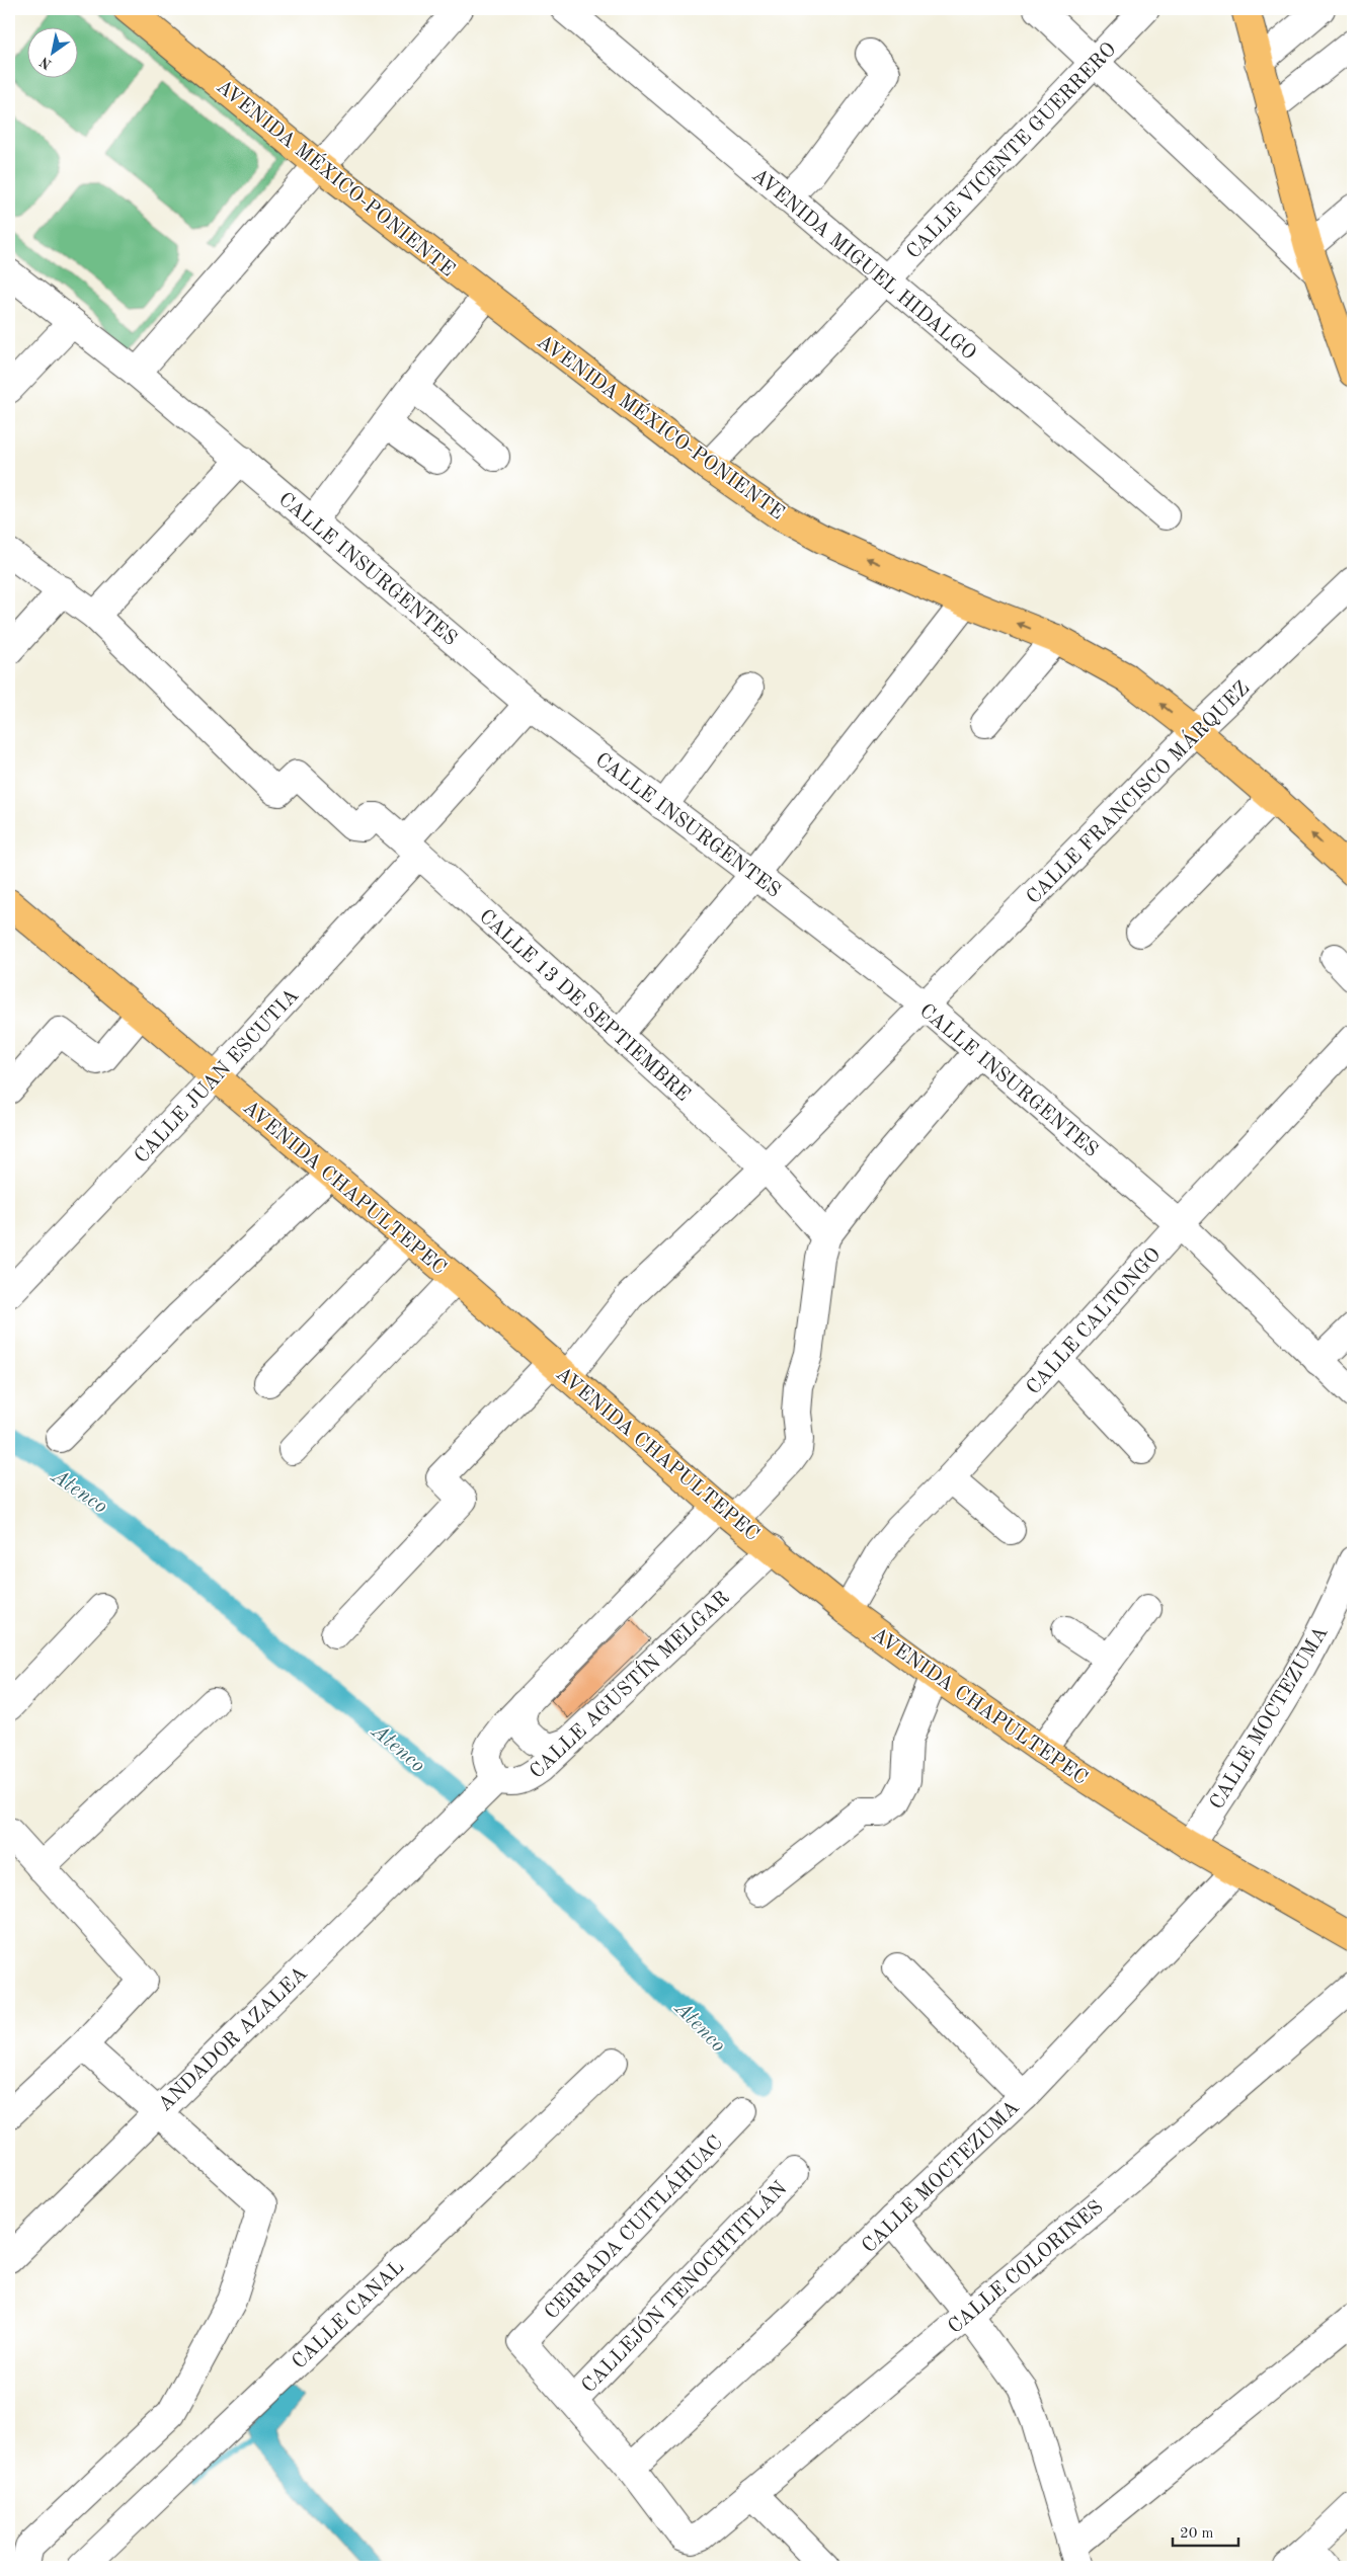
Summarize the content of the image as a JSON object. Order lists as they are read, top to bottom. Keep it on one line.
{"streets":{"main road":["AVENIDA MÉXICO-PONIENTE","AVENIDA CHAPULTEPEC"],"street":["CALLE VICENTE GUERRERO","AVENIDA MIGUEL HIDALGO","CALLE INSURGENTES","CALLE FRANCISCO MÁRQUEZ","CALLE 13 DE SEPTIEMBRE","CALLE JUAN ESCUTIA","CALLE CALTONGO","CALLE AGUSTÍN MELGAR","CALLE MOCTEZUMA","ANDADOR AZALEA","CERRADA CUITLÁHUAC","CALLE COLORINES","CALLEJÓN TENOCHTITLÁN","CALLE CANAL"]},"crossings":[["CALLE VICENTE GUERRERO","AVENIDA MÉXICO-PONIENTE"],["CALLE VICENTE GUERRERO","AVENIDA MIGUEL HIDALGO"],["AVENIDA MÉXICO-PONIENTE","CALLE FRANCISCO MÁRQUEZ"],["CALLE INSURGENTES","CALLE FRANCISCO MÁRQUEZ"],["CALLE INSURGENTES","CALLE CALTONGO"],["CALLE 13 DE SEPTIEMBRE","CALLE JUAN ESCUTIA"],["CALLE JUAN ESCUTIA","AVENIDA CHAPULTEPEC"],["AVENIDA CHAPULTEPEC","CALLE CALTONGO"],["AVENIDA CHAPULTEPEC","CALLE AGUSTÍN MELGAR"],["AVENIDA CHAPULTEPEC","CALLE MOCTEZUMA"],["CALLE AGUSTÍN MELGAR","ANDADOR AZALEA"],["CALLE MOCTEZUMA","CALLE COLORINES"],["CERRADA CUITLÁHUAC","CALLEJÓN TENOCHTITLÁN"]],"one_way":["AVENIDA MÉXICO-PONIENTE"],"water":["Atenco"],"scale_bar":"20 m","north":"bottom left"}
